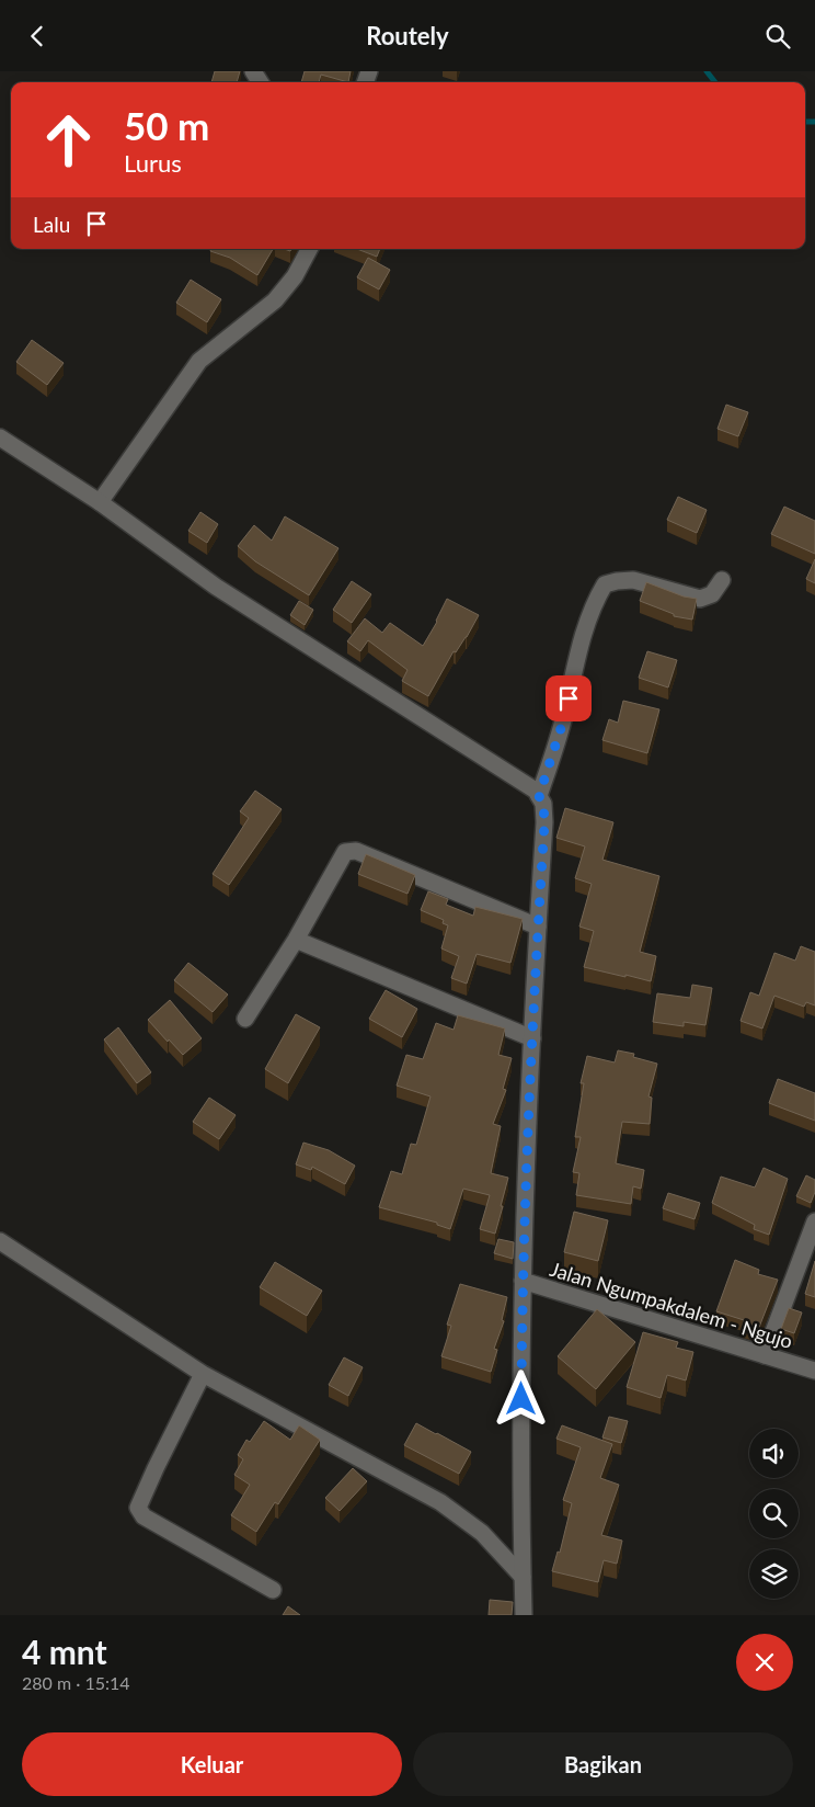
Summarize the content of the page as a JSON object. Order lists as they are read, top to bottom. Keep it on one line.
{"streets":{"street":["Jalan Ngumpakdalem - Ngujo"]},"page":{"header":"Routely","turn":["50 m","Lurus"],"then":"Lalu","heading":["4 mnt","280 m · 15:14"],"buttons":["Keluar","Bagikan"]}}
